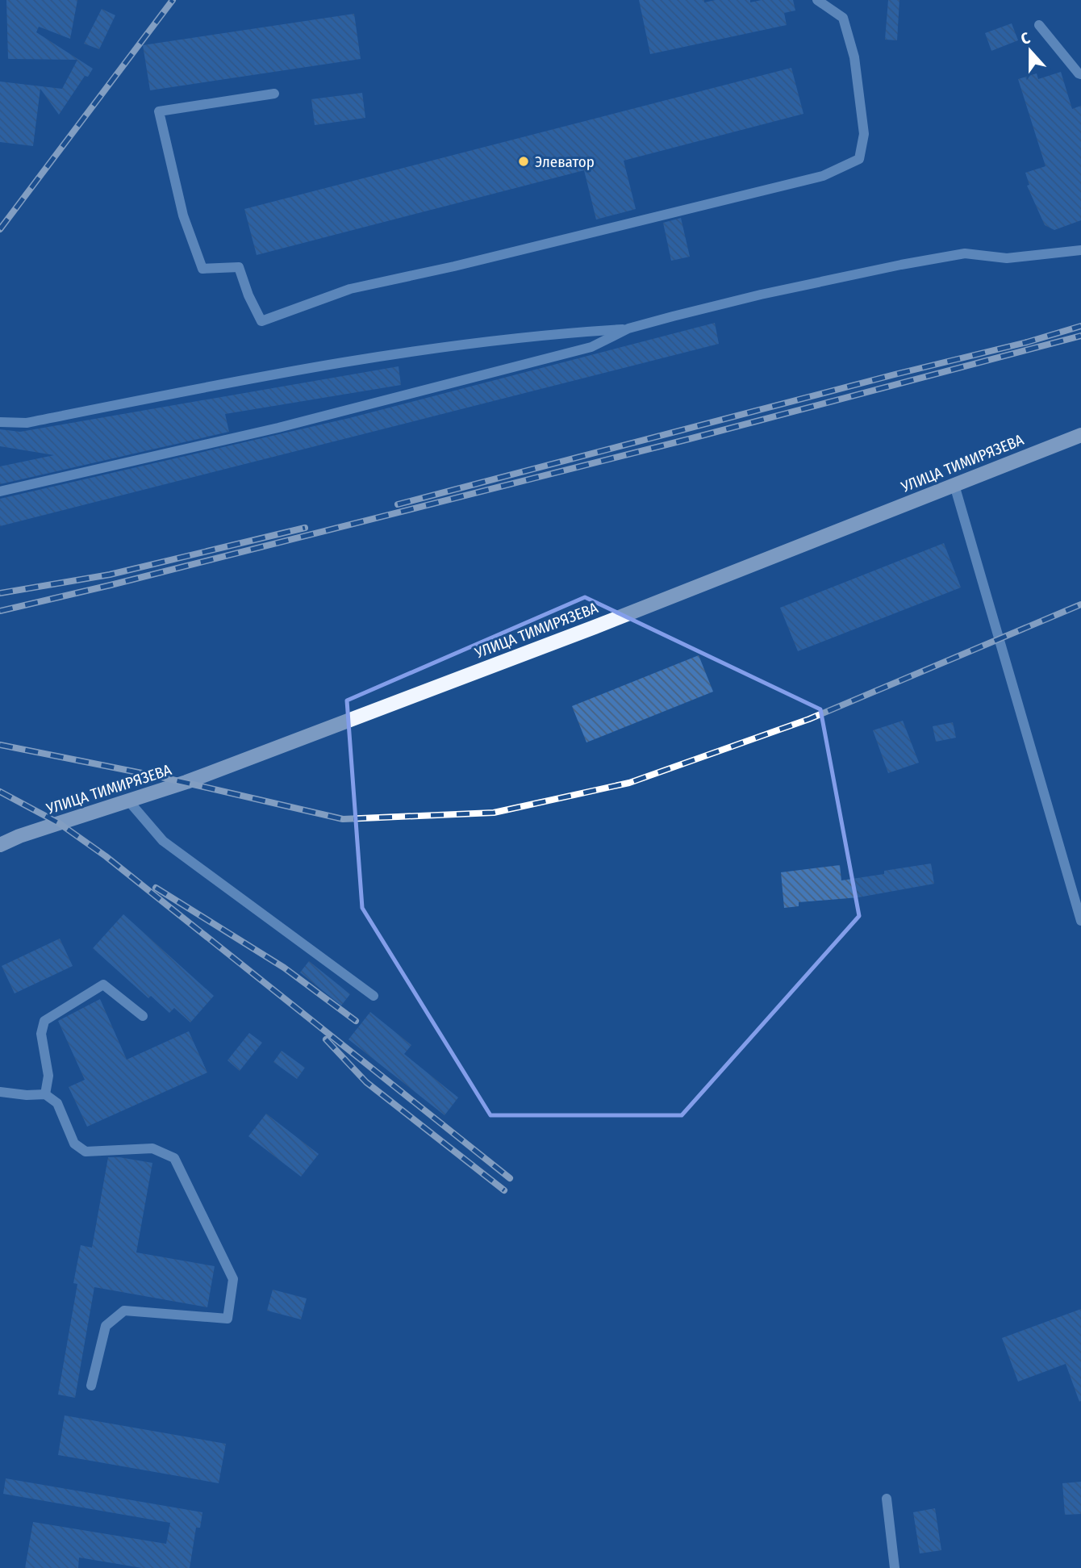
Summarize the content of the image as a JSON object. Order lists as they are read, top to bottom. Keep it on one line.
{"streets":{"main road":["УЛИЦА ТИМИРЯЗЕВА"]},"places":["Элеватор"],"north":"top"}
